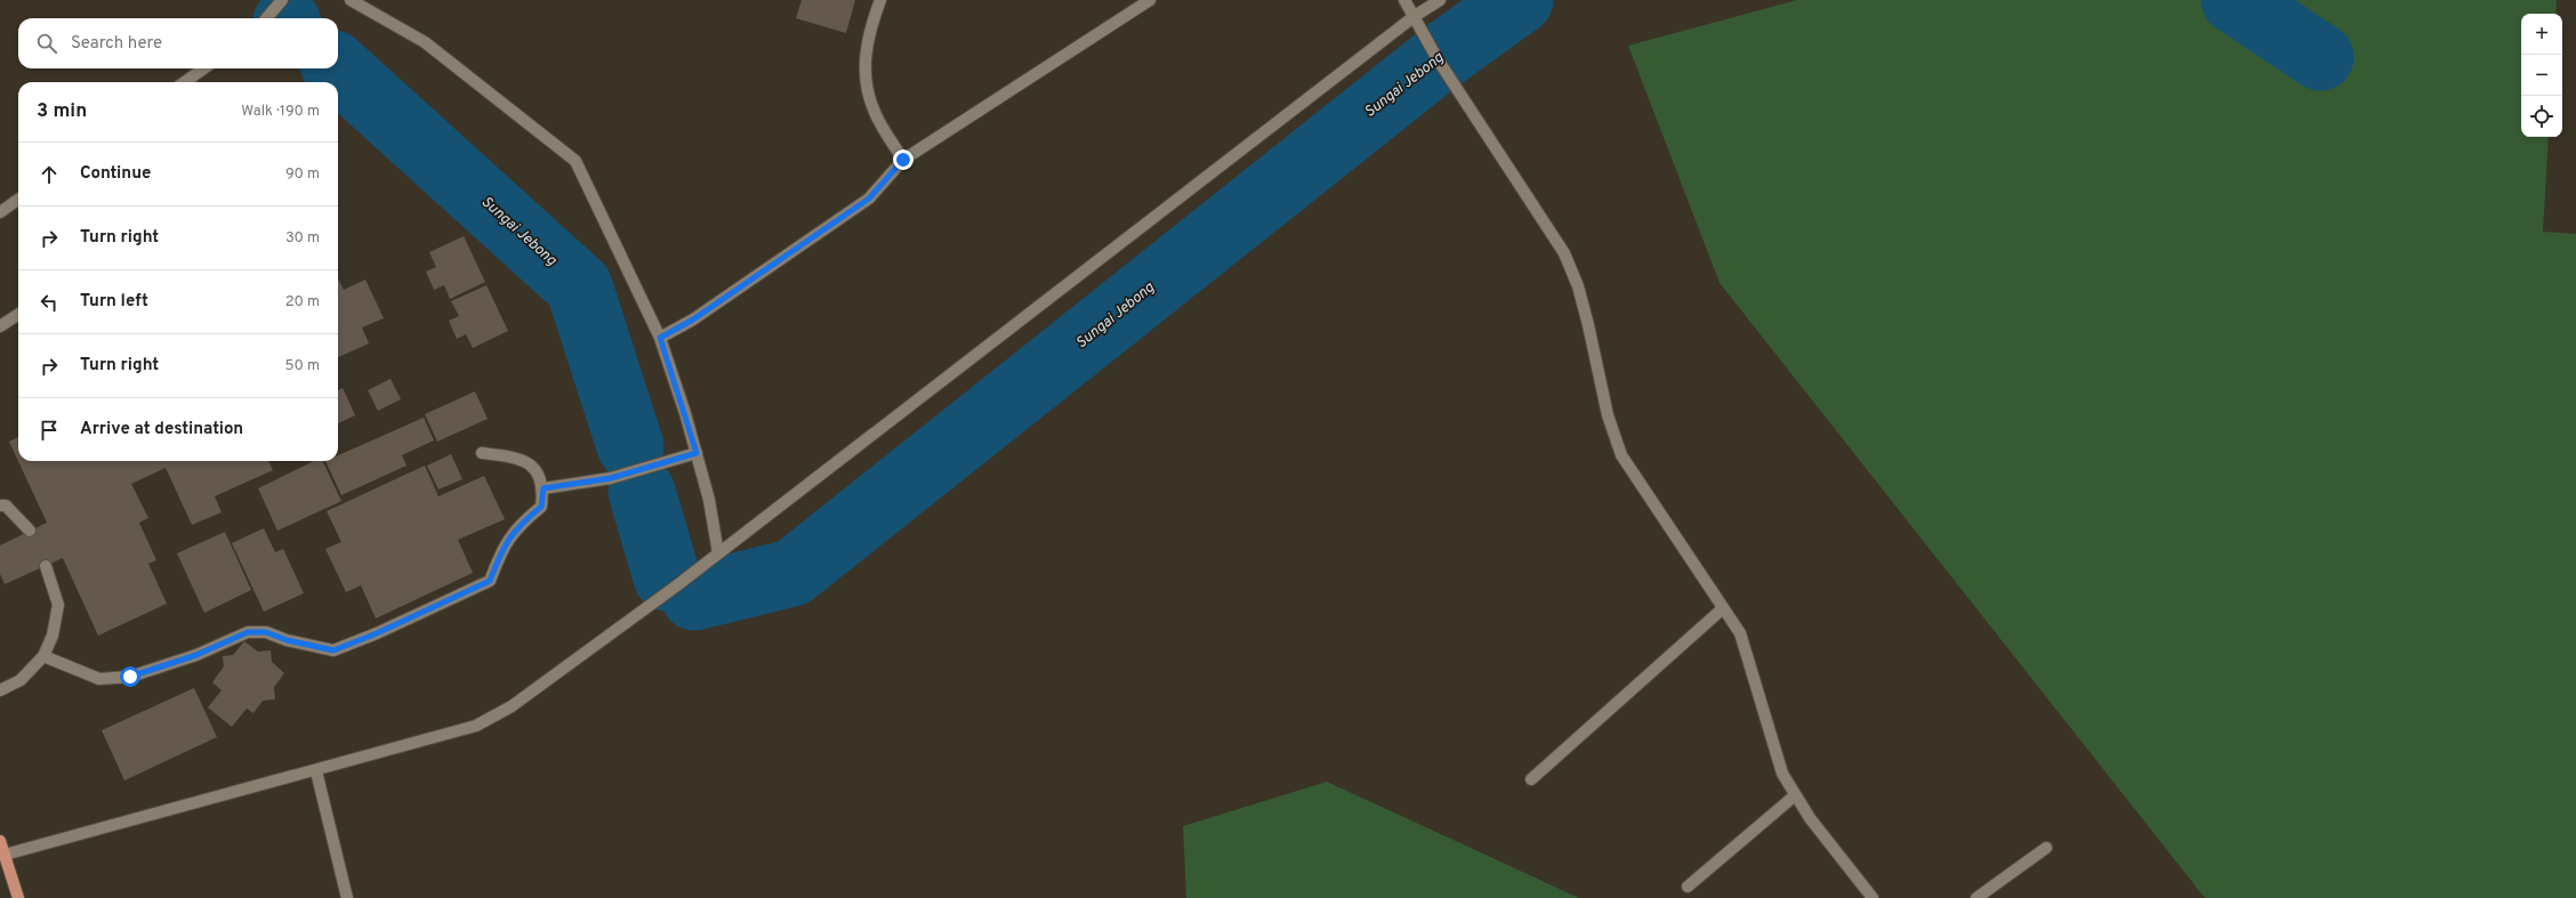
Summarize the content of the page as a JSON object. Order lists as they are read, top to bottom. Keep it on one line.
{"water":["Sungai Jebong"],"page":{"map_buttons":["+","−"],"search":"Search here","heading":["3 min","Walk · 190 m"],"list":[["Continue","90 m"],["Turn right","30 m"],["Turn left","20 m"],["Turn right","50 m"],"Arrive at destination"]}}
